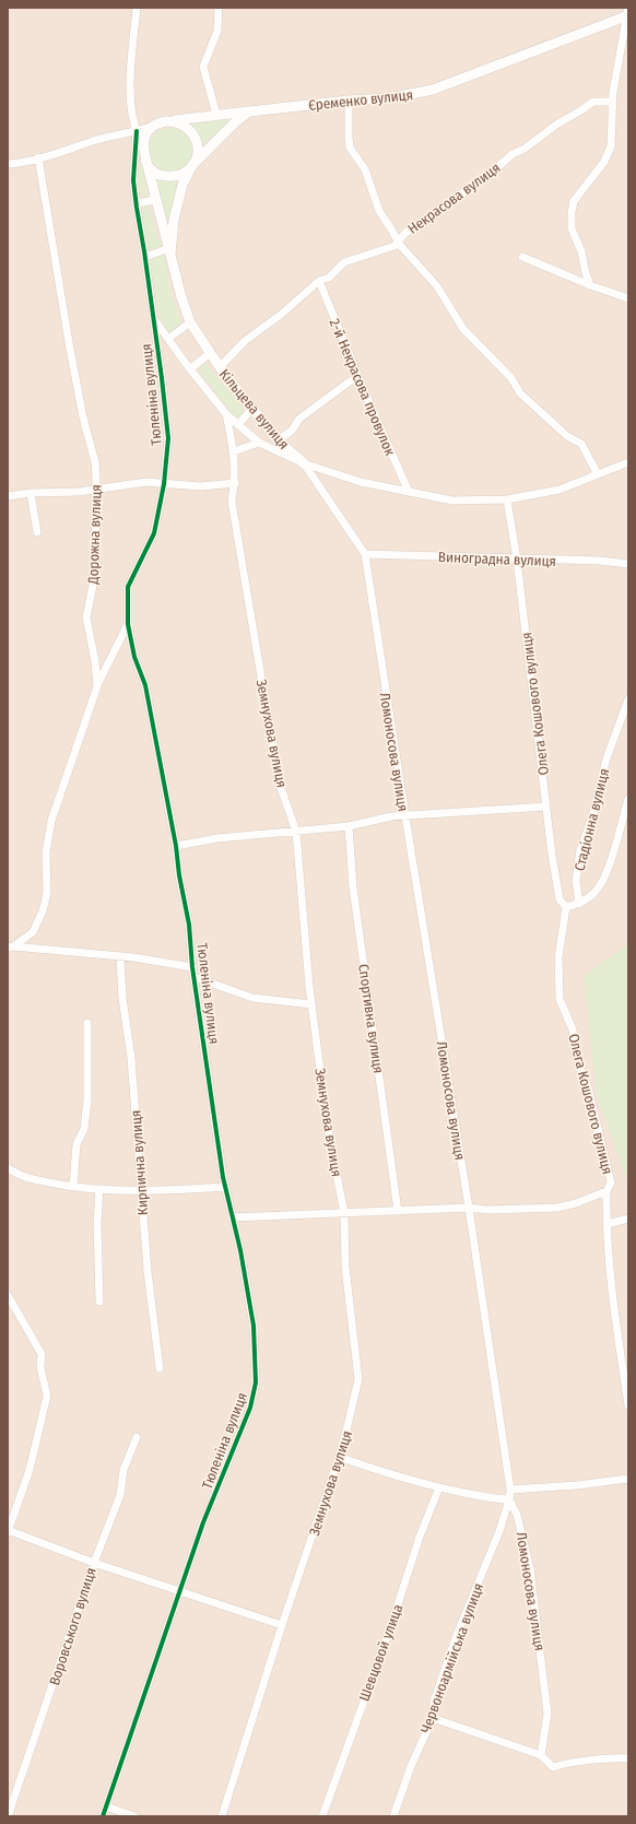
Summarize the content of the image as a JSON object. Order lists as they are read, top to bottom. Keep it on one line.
{"streets":{"street":["Єременко вулиця","Некрасова вулиця","2-й Некрасова провулок","Тюленіна вулиця","Кільцева вулиця","Дорожна вулиця","Виноградна вулиця","Олега Кошового вулиця","Земнухова вулиця","Ломоносова вулиця","Стадіонна вулиця","Спортивна вулиця","Кирпична вулиця","Воровського вулиця","Шевцовой улица","Червоноармійська вулиця"]},"crossings":[["Єременко вулиця","Кільцева вулиця"],["Некрасова вулиця","2-й Некрасова провулок"],["Некрасова вулиця","Кільцева вулиця"],["2-й Некрасова провулок","Кільцева вулиця"],["Кільцева вулиця","Олега Кошового вулиця"],["Кільцева вулиця","Ломоносова вулиця"],["Виноградна вулиця","Олега Кошового вулиця"],["Виноградна вулиця","Ломоносова вулиця"],["Ломоносова вулиця","Червоноармійська вулиця"]]}
